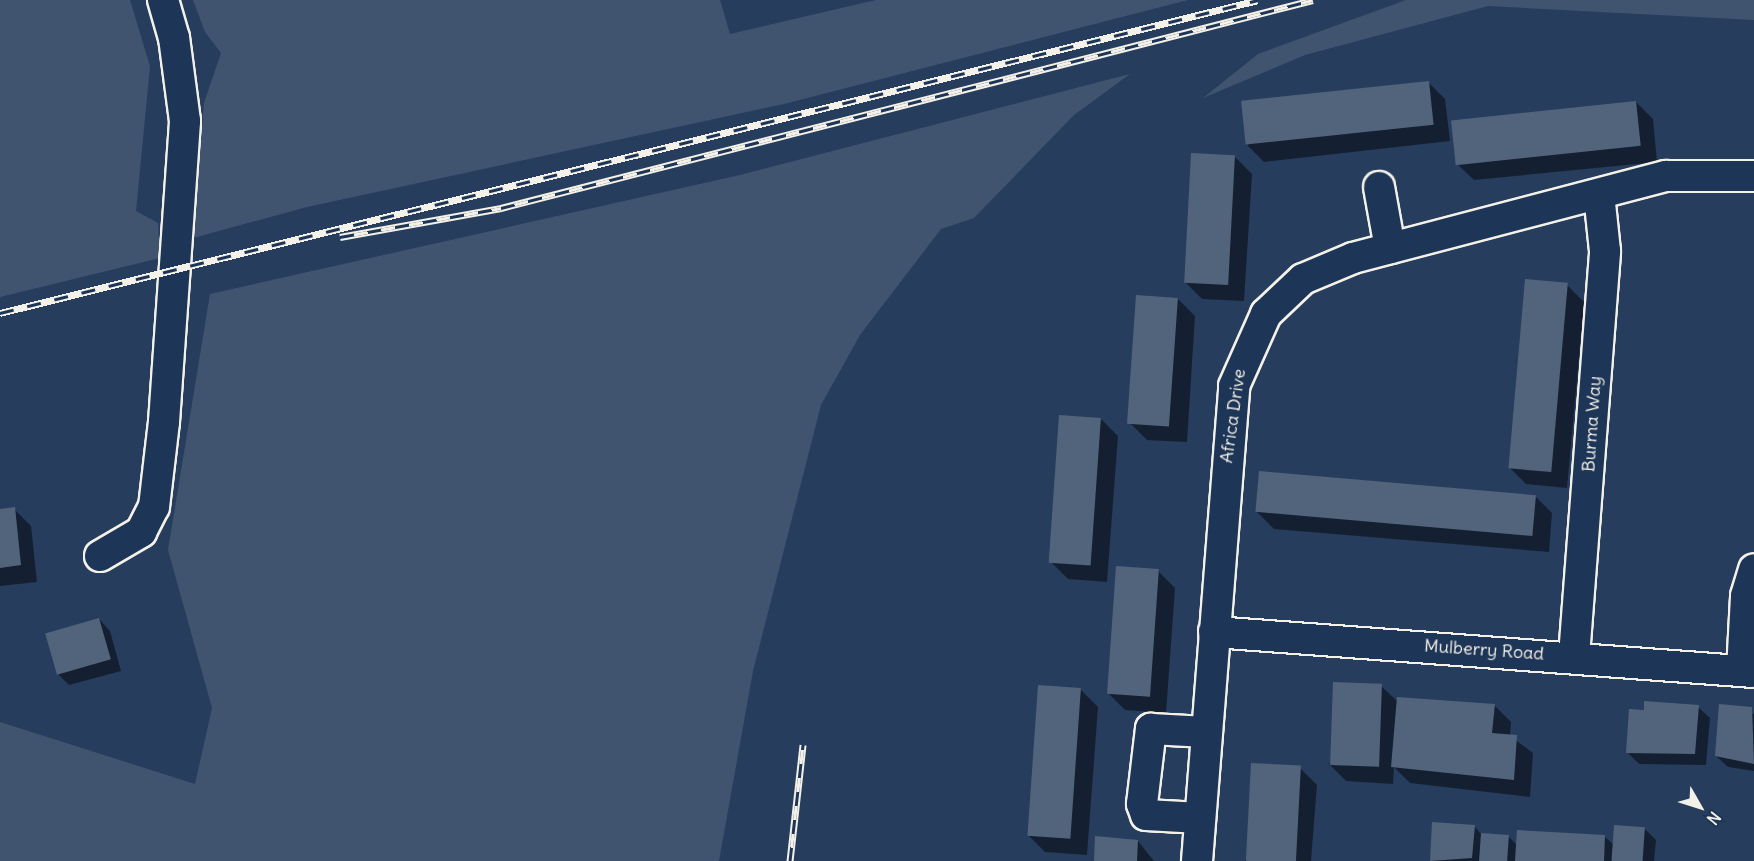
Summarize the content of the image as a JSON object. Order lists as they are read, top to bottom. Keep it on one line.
{"streets":{"street":["Africa Drive","Burma Way","Mulberry Road"]},"crossings":[["Africa Drive","Burma Way"],["Africa Drive","Mulberry Road"],["Burma Way","Mulberry Road"]],"north":"bottom right"}
